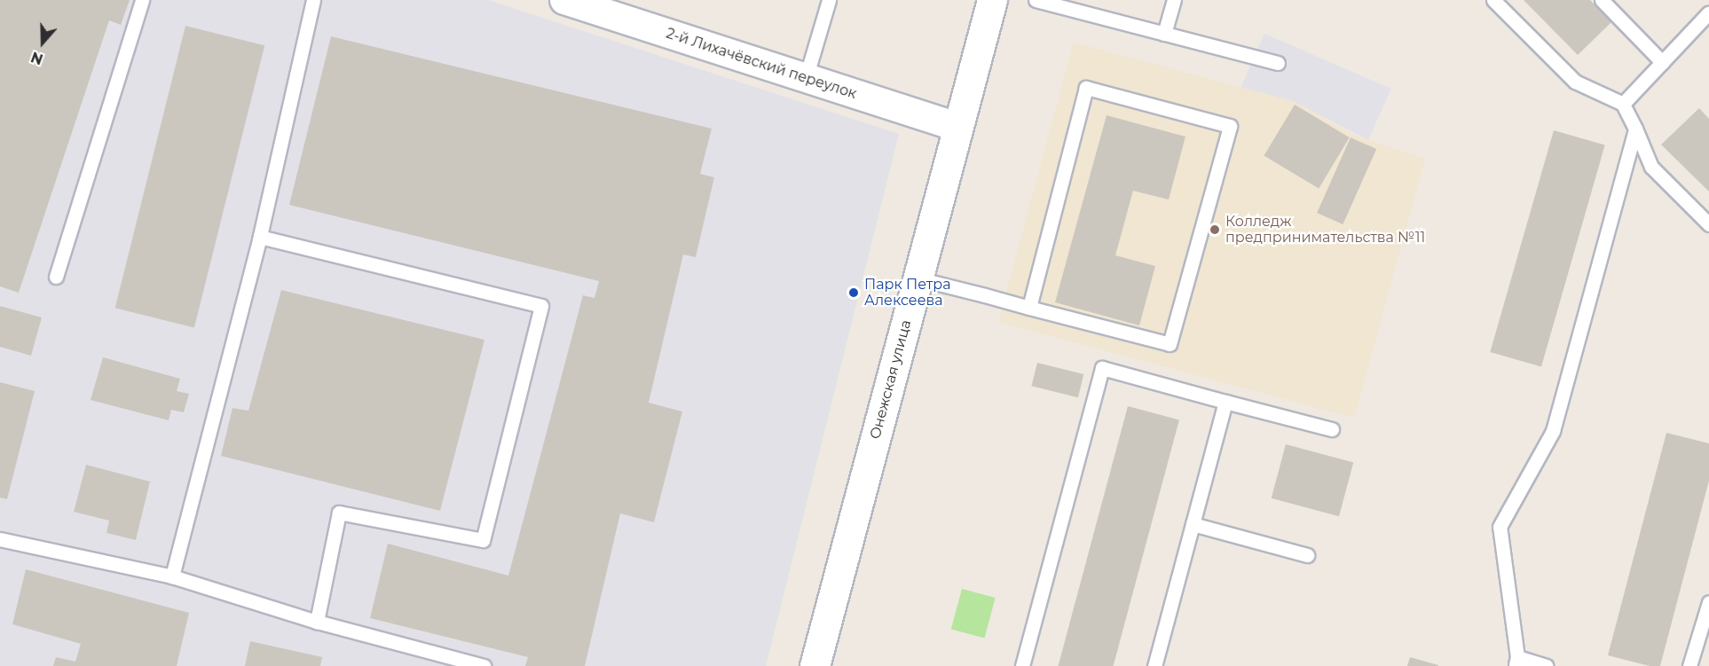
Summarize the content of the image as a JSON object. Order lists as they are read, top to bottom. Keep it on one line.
{"streets":{"main road":["Онежская улица"],"street":["2-й Лихачёвский переулок"]},"crossings":[["2-й Лихачёвский переулок","Онежская улица"]],"places":["Колледж предпринимательства №11","Парк Петра Алексеева"],"north":"bottom"}
